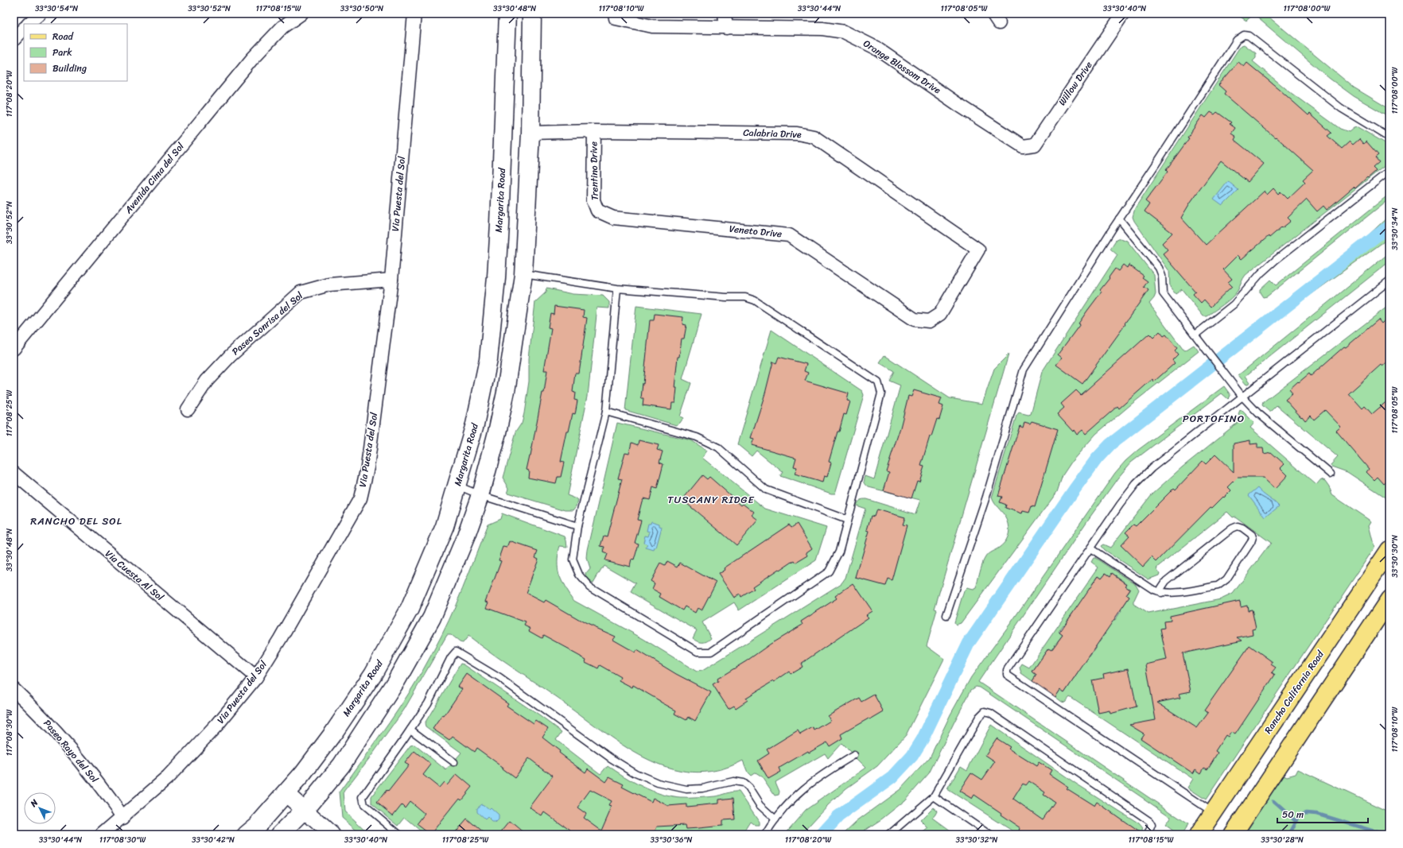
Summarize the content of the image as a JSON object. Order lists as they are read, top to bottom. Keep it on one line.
{"streets":{"main road":["Margarita Road","Rancho California Road"],"street":["Orange Blossom Drive","Willow Drive","Calabria Drive","Trentino Drive","Avenida Cima del Sol","Via Puesta del Sol","Veneto Drive","Paseo Sonrisa del Sol","Via Cuesta Al Sol","Paseo Rayo del Sol"]},"crossings":[["Orange Blossom Drive","Willow Drive"],["Calabria Drive","Trentino Drive"],["Calabria Drive","Veneto Drive"],["Trentino Drive","Veneto Drive"],["Via Puesta del Sol","Paseo Sonrisa del Sol"],["Via Puesta del Sol","Via Cuesta Al Sol"],["Via Puesta del Sol","Paseo Rayo del Sol"]],"districts":["PORTOFINO","TUSCANY RIDGE","RANCHO DEL SOL"],"legend":["Road","Park","Building"],"scale_bar":"50 m","north":"top left","coordinates":["33°30'54\"N","33°30'52\"N","117°08'15\"W","33°30'50\"N","33°30'48\"N","117°08'10\"W","33°30'44\"N","117°08'05\"W","33°30'40\"N","117°08'00\"W","117°08'20\"W","33°30'34\"N","117°08'25\"W","33°30'30\"N","117°08'30\"W","33°30'42\"N","33°30'36\"N","33°30'32\"N","33°30'28\"N"]}
